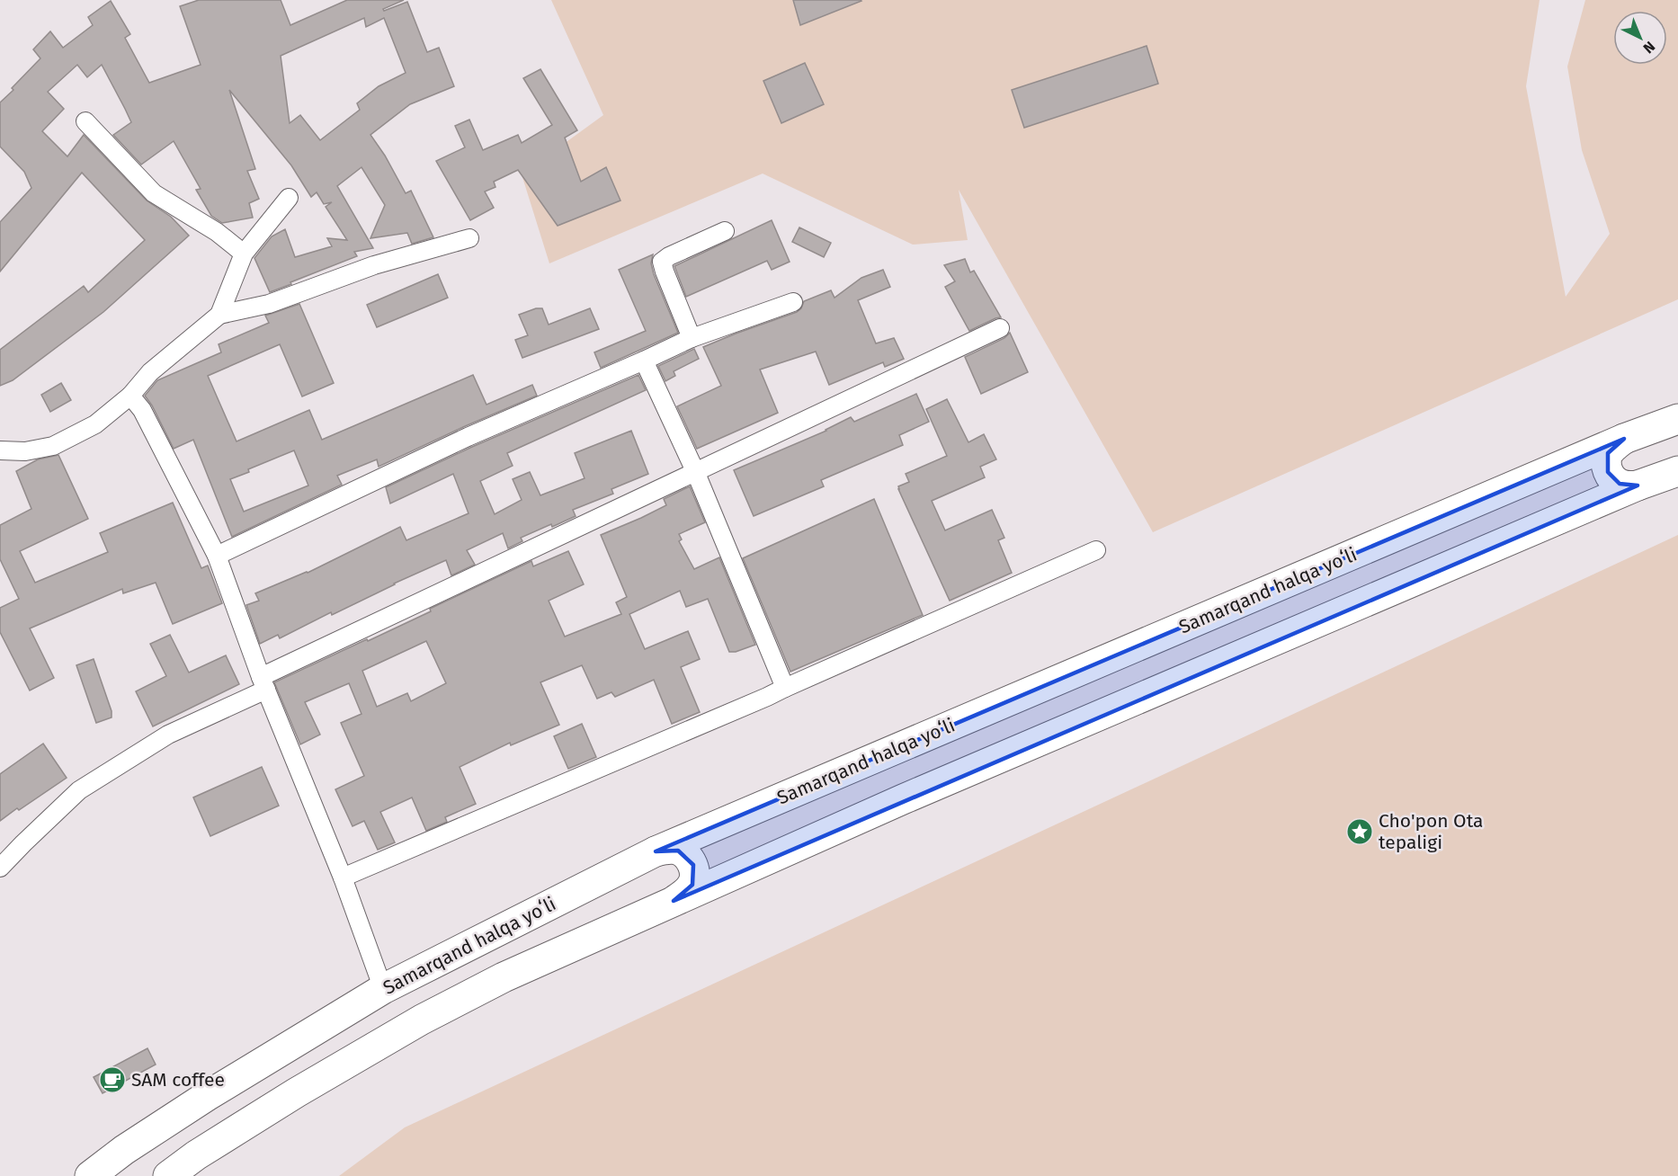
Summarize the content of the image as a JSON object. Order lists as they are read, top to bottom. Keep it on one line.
{"streets":{"highway":["Samarqand halqa yoʻli"]},"places":{"place":["Cho'pon Ota tepaligi"],"cafe":["SAM coffee"]},"north":"bottom right"}
